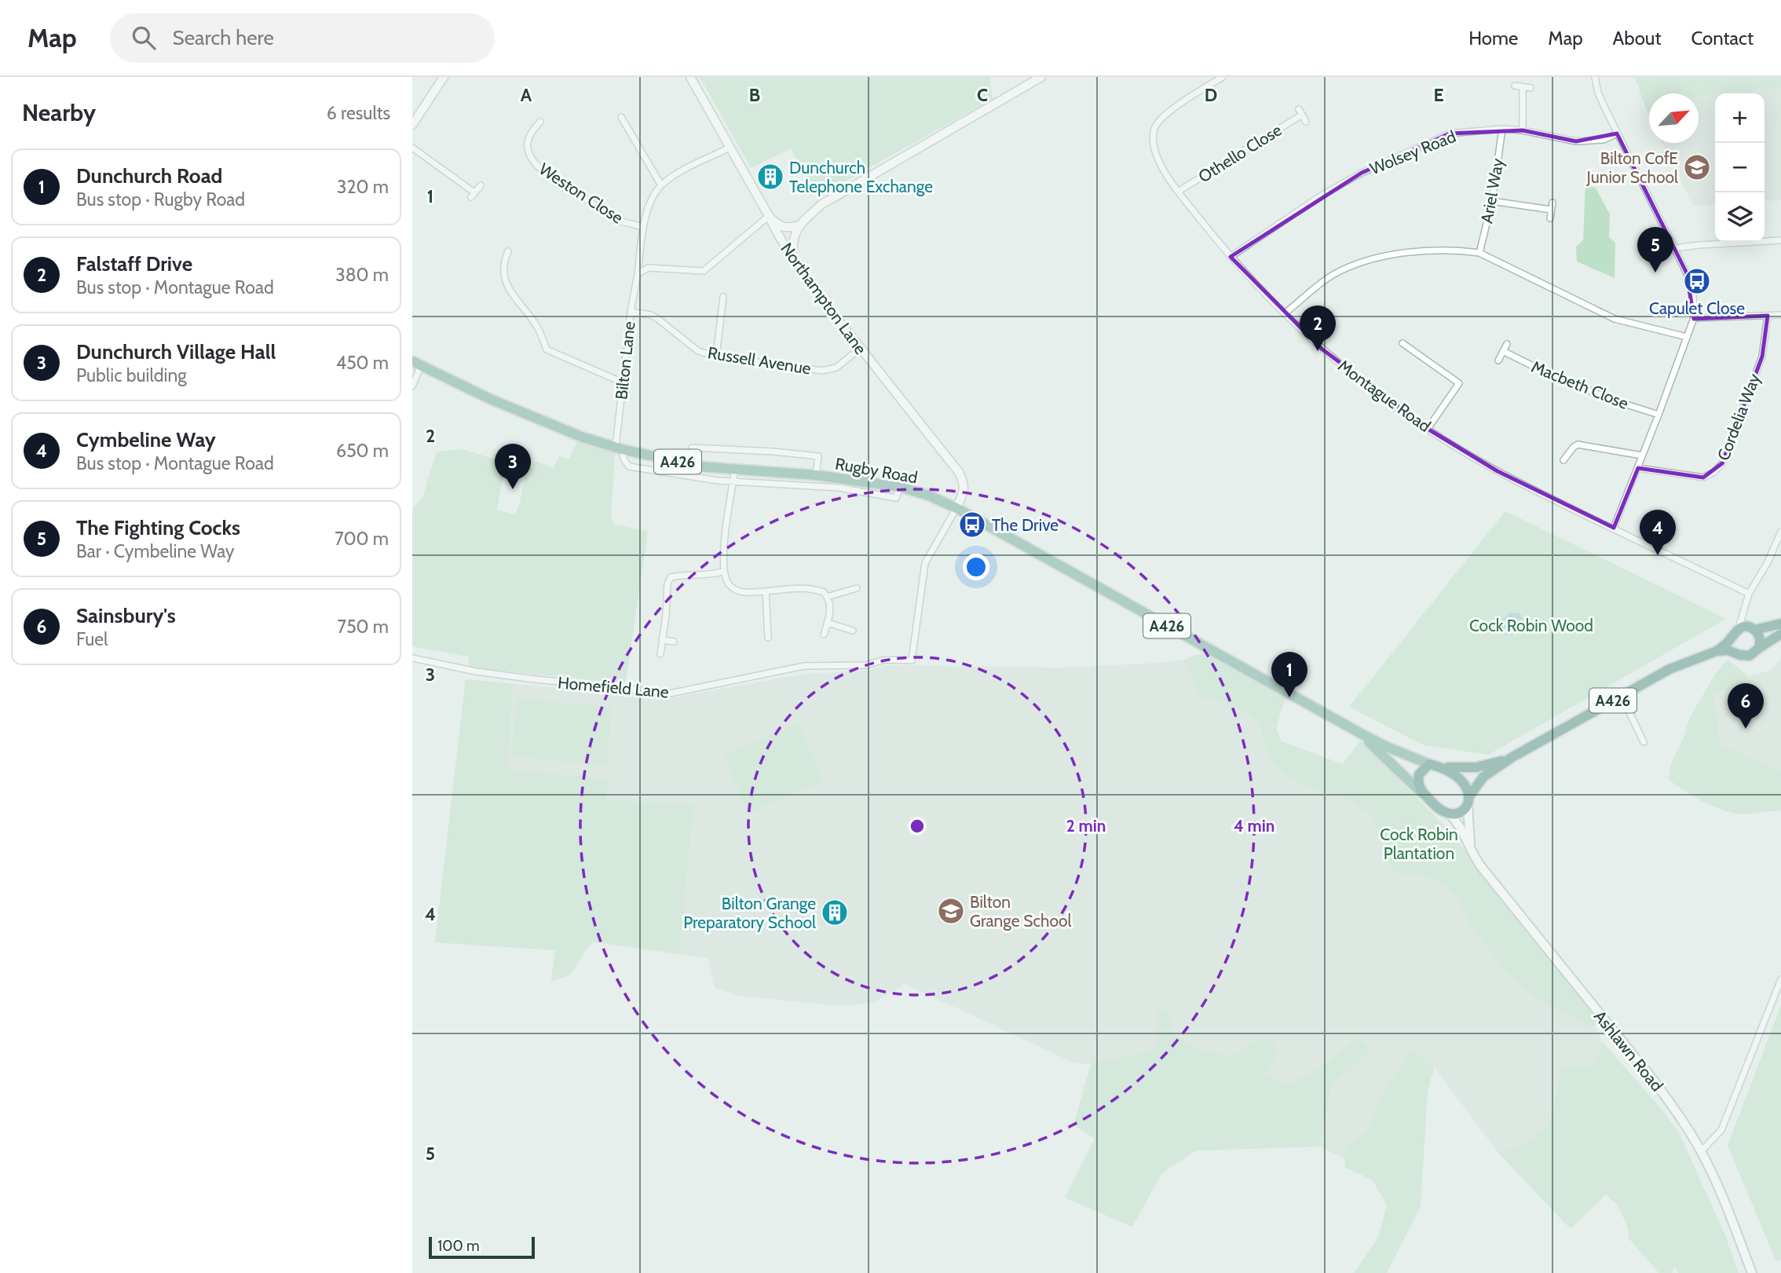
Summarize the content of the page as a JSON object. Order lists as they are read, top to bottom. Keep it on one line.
{"streets":{"highway":["A426"],"main road":["Rugby Road","Ashlawn Road"],"street":["Wolsey Road","Othello Close","Ariel Way","Weston Close","Northampton Lane","Bilton Lane","Russell Avenue","Macbeth Close","Montague Road","Cordelia Way","Homefield Lane"]},"crossings":[["Wolsey Road","Ariel Way"],["Wolsey Road","Montague Road"],["Othello Close","Montague Road"],["Weston Close","Bilton Lane"],["Northampton Lane","Bilton Lane"],["Northampton Lane","Russell Avenue"],["Northampton Lane","Rugby Road"],["Northampton Lane","Homefield Lane"],["Bilton Lane","Russell Avenue"],["Bilton Lane","Rugby Road"],["A426","Rugby Road"],["A426","Ashlawn Road"],["Rugby Road","Homefield Lane"]],"parks":["Cock Robin Wood","Cock Robin Plantation"],"places":{"school or university":["Bilton CofE Junior School","Bilton Grange School"],"building":["Dunchurch Telephone Exchange","Bilton Grange Preparatory School"],"bus stop":["Capulet Close","The Drive"]},"scale_bar":"100 m","north":"top right","page":{"header":"Map","search":"Search here","nav":["Home","Map","About","Contact"],"heading":["Nearby","6 results"],"map_buttons":["+","−"],"list":[{"mark":"1","name":"Dunchurch Road","note":"Bus stop · Rugby Road","value":"320 m"},{"mark":"2","name":"Falstaff Drive","note":"Bus stop · Montague Road","value":"380 m"},{"mark":"3","name":"Dunchurch Village Hall","note":"Public building","value":"450 m"},{"mark":"4","name":"Cymbeline Way","note":"Bus stop · Montague Road","value":"650 m"},{"mark":"5","name":"The Fighting Cocks","note":"Bar · Cymbeline Way","value":"700 m"},{"mark":"6","name":"Sainsbury's","note":"Fuel","value":"750 m"}],"pins":["5","2","3","4","1","6"],"scale":"100 m"},"grid":{"columns":["A","B","C","D","E"],"rows":["1","2","3","4","5"]},"rings":["2 min","4 min"]}
